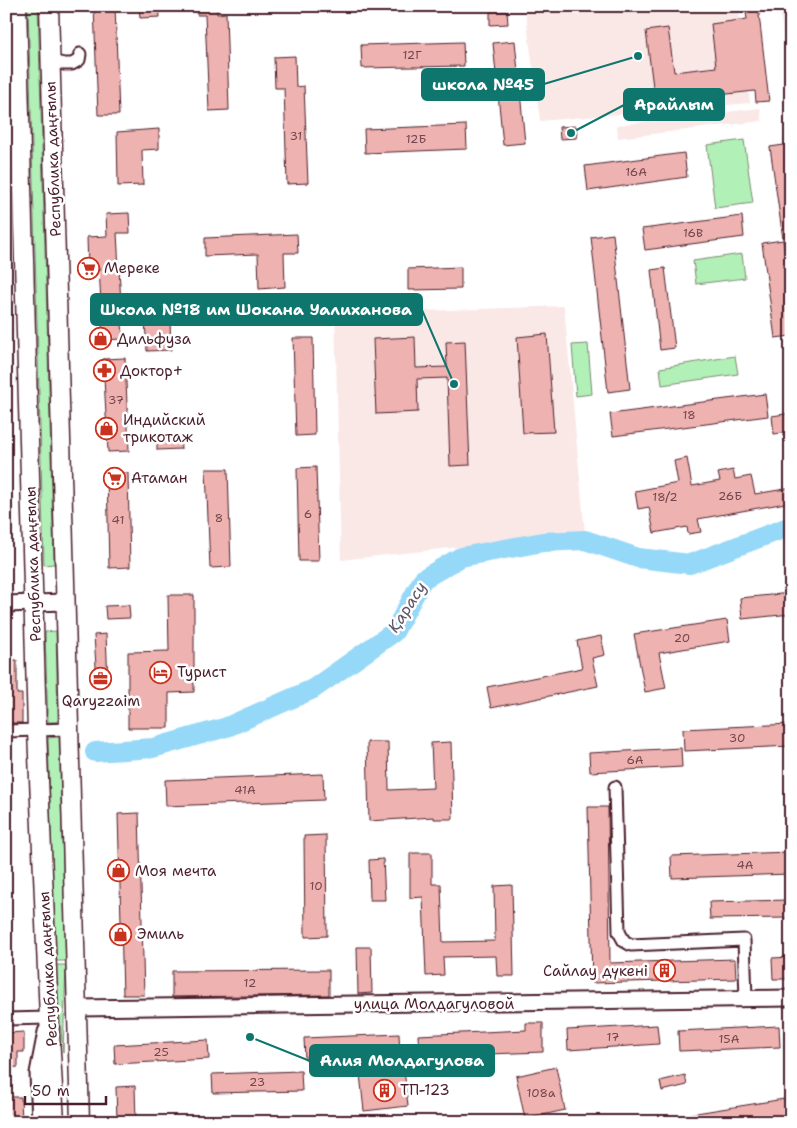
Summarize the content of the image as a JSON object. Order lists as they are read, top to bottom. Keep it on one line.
{"streets":{"main road":["Республика даңғылы"],"street":["улица Молдагуловой"]},"crossings":[["Республика даңғылы","улица Молдагуловой"]],"water":["Қарасу"],"places":{"other":["школа №45","Арайлым","Школа №18 им Шокана Уалиханова","Алия Молдагулова"],"supermarket":["Мереке","Атаман"],"shop":["Дильфуза","Индийский трикотаж","Моя мечта","Эмиль"],"pharmacy":["Доктор+"],"hotel":["Турист"],"office":["Qaryzzaim"],"building":["Сайлау дүкені","ТП-123"]},"house_numbers":["12Г","31","12Б","16А","16В","37","18","26Б","18/2","6","8","41","20","30","6А","41А","4А","10","12","17","15А","25","23","108а"],"scale_bar":"50 m"}
